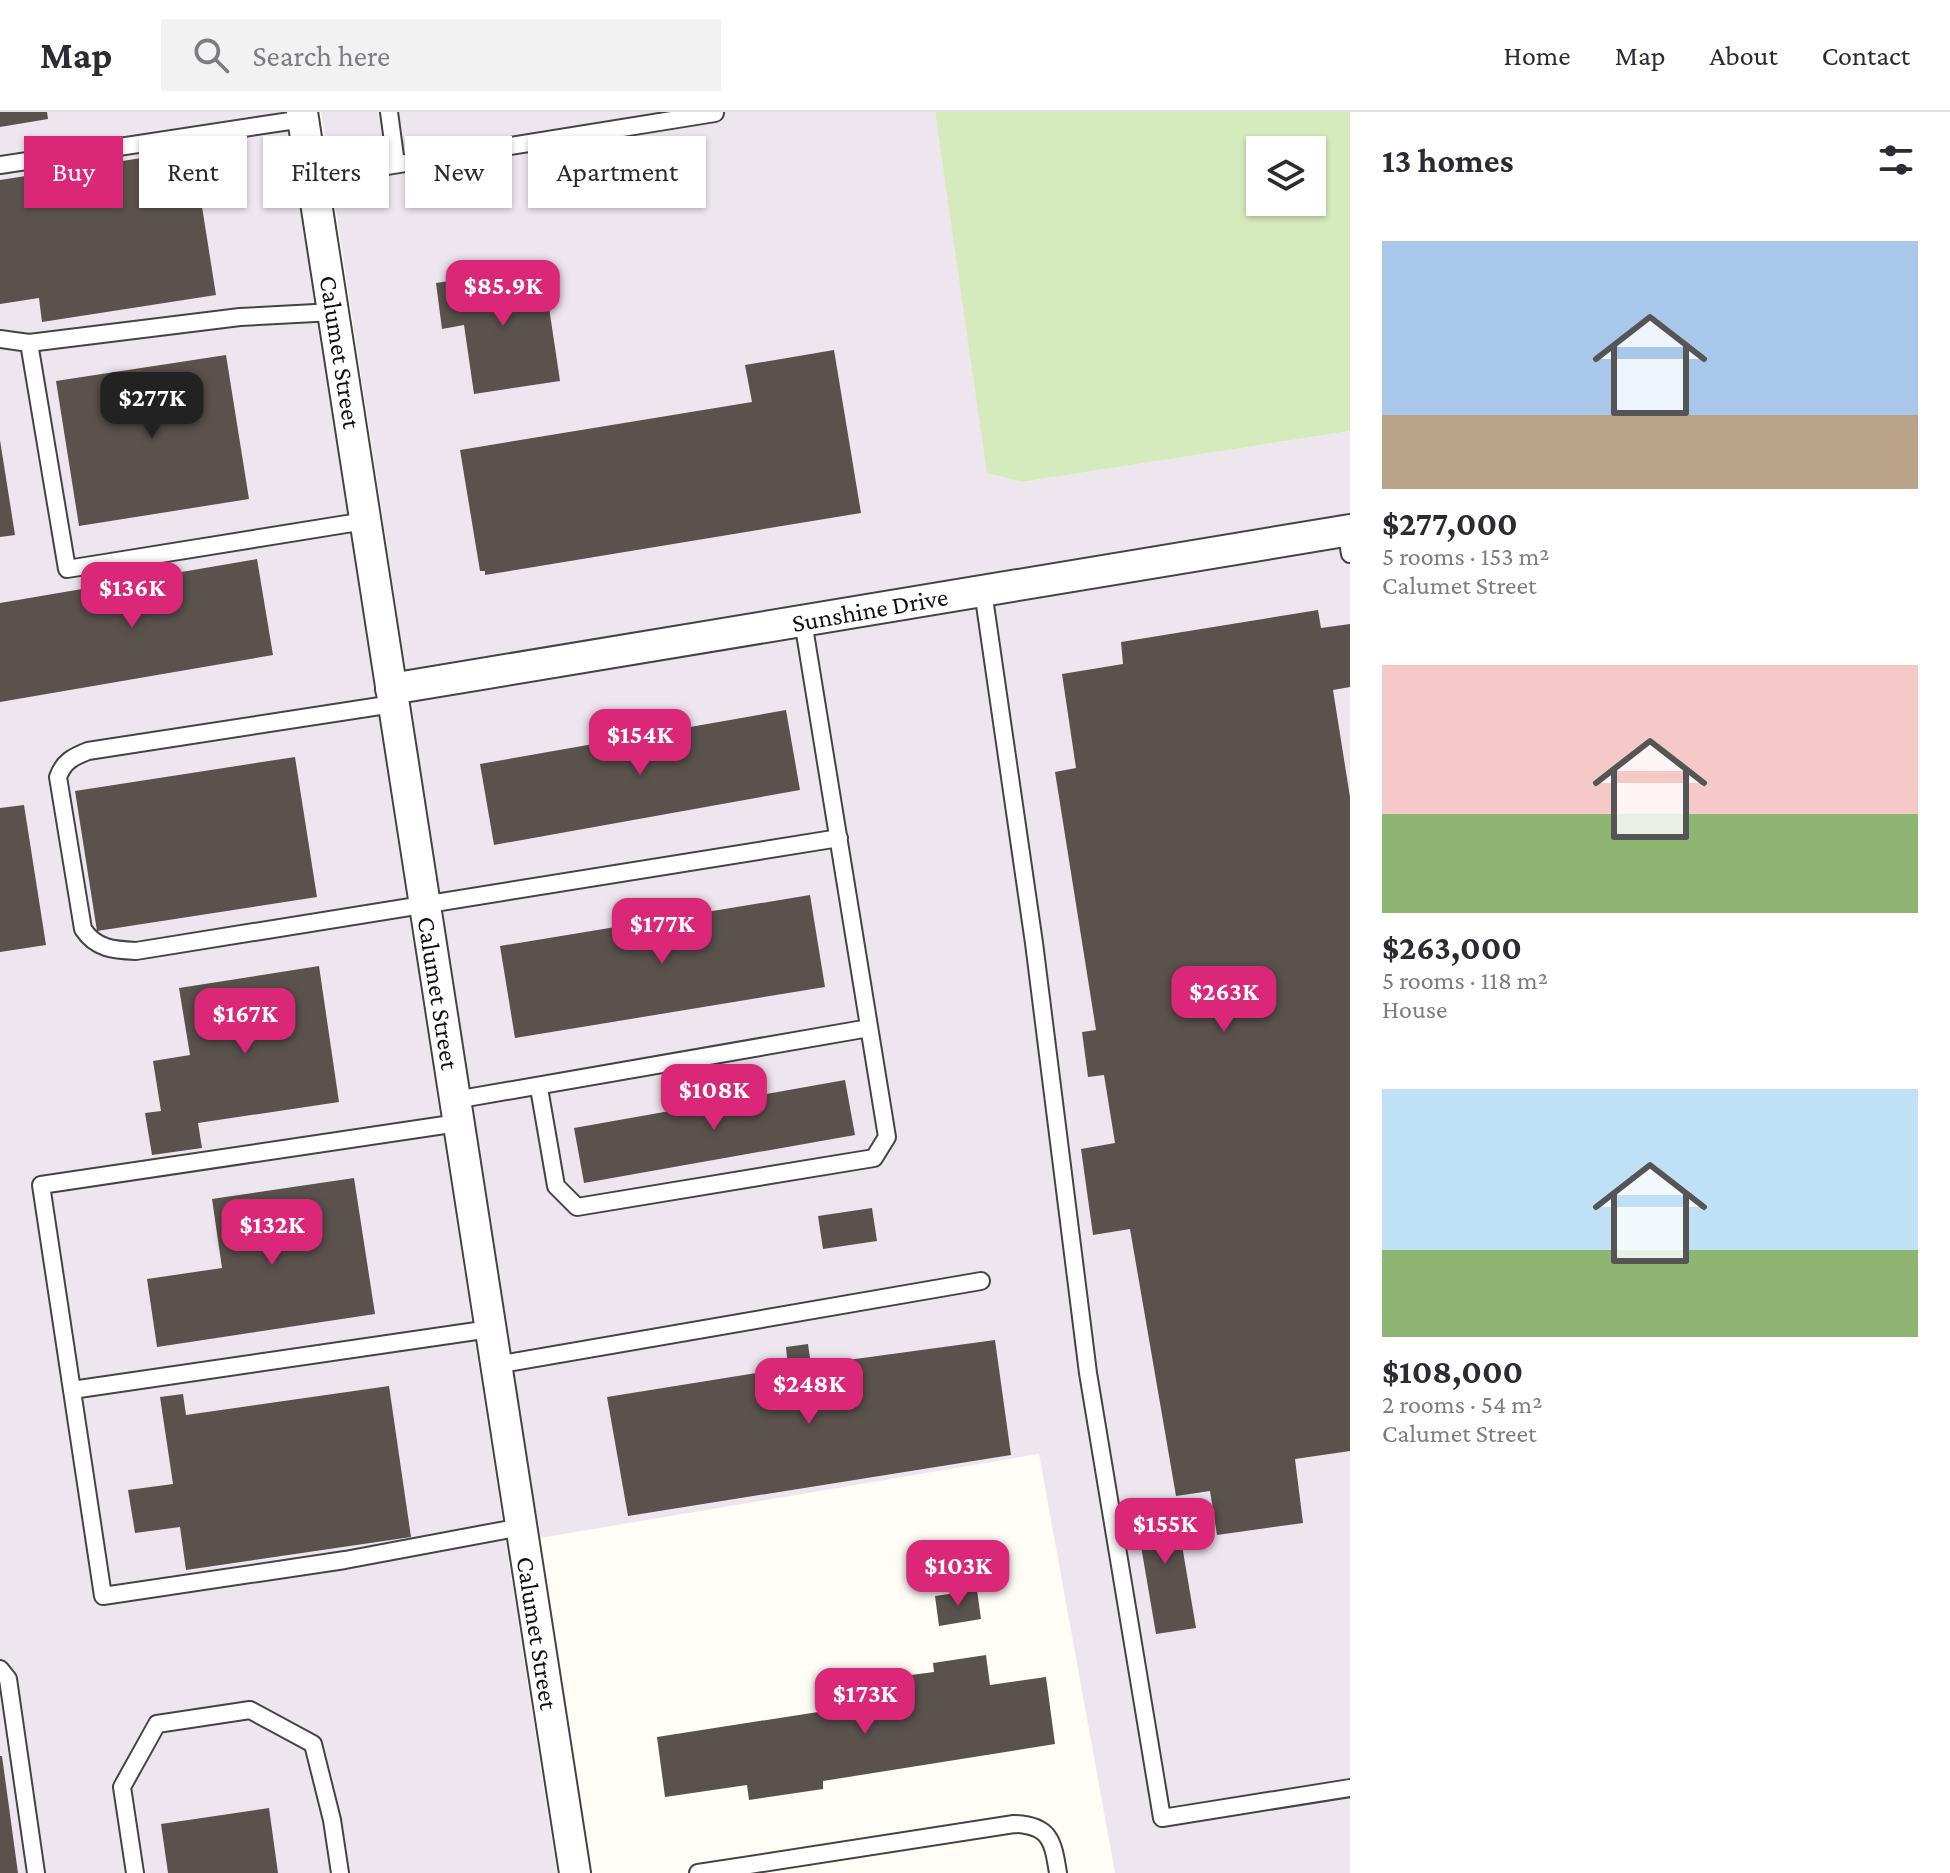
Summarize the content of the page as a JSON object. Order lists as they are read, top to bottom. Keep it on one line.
{"streets":{"street":["Calumet Street","Sunshine Drive"]},"crossings":[["Calumet Street","Sunshine Drive"]],"page":{"header":"Map","search":"Search here","nav":["Home","Map","About","Contact"],"heading":"13 homes","chip":["Buy","Rent","Filters","New","Apartment"],"list":[{"name":"$277,000","note":"5 rooms · 153 m² · Calumet Street"},{"name":"$263,000","note":"5 rooms · 118 m² · House"},{"name":"$108,000","note":"2 rooms · 54 m² · Calumet Street"}],"price":["$85.9K","$277K","$136K","$154K","$177K","$263K","$167K","$108K","$132K","$248K","$155K","$103K","$173K"]}}
